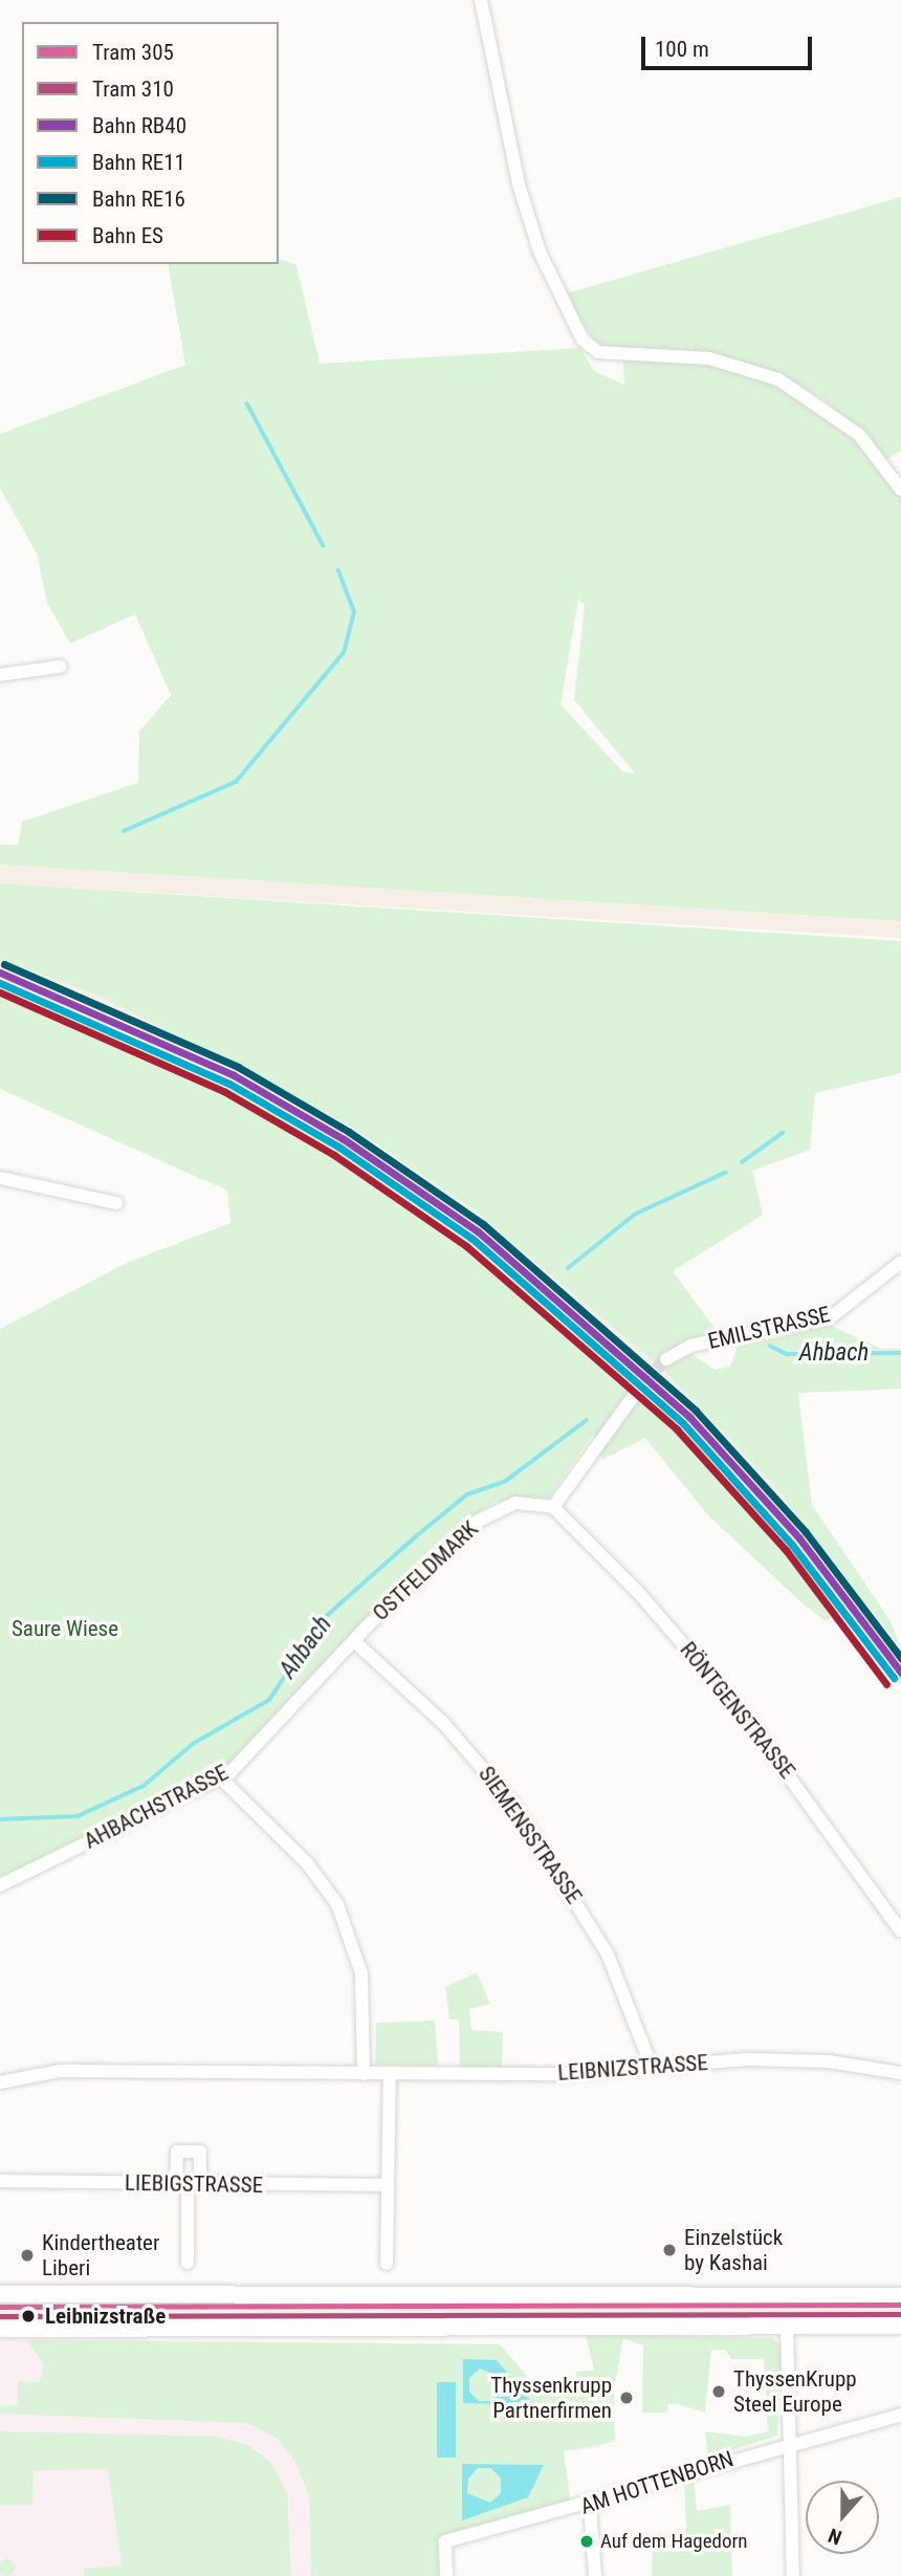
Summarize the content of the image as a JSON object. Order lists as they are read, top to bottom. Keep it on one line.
{"streets":{"street":["EMILSTRASSE","OSTFELDMARK","RÖNTGENSTRASSE","AHBACHSTRASSE","SIEMENSSTRASSE","LEIBNIZSTRASSE","LIEBIGSTRASSE","AM HOTTENBORN"]},"crossings":[["OSTFELDMARK","RÖNTGENSTRASSE"],["OSTFELDMARK","AHBACHSTRASSE"],["OSTFELDMARK","SIEMENSSTRASSE"],["AHBACHSTRASSE","SIEMENSSTRASSE"],["SIEMENSSTRASSE","LEIBNIZSTRASSE"]],"water":["Ahbach"],"parks":["Saure Wiese"],"places":["Einzelstück by Kashai","Kindertheater Liberi","Leibnizstraße","ThyssenKrupp Steel Europe","Thyssenkrupp Partnerfirmen","Auf dem Hagedorn"],"lines":["rail line RE16","rail line RB40","rail line RE11","rail line ES","tram line 305","tram line 310"],"legend":["Tram 305","Tram 310","Bahn RB40","Bahn RE11","Bahn RE16","Bahn ES"],"scale_bar":"100 m","north":"bottom"}
